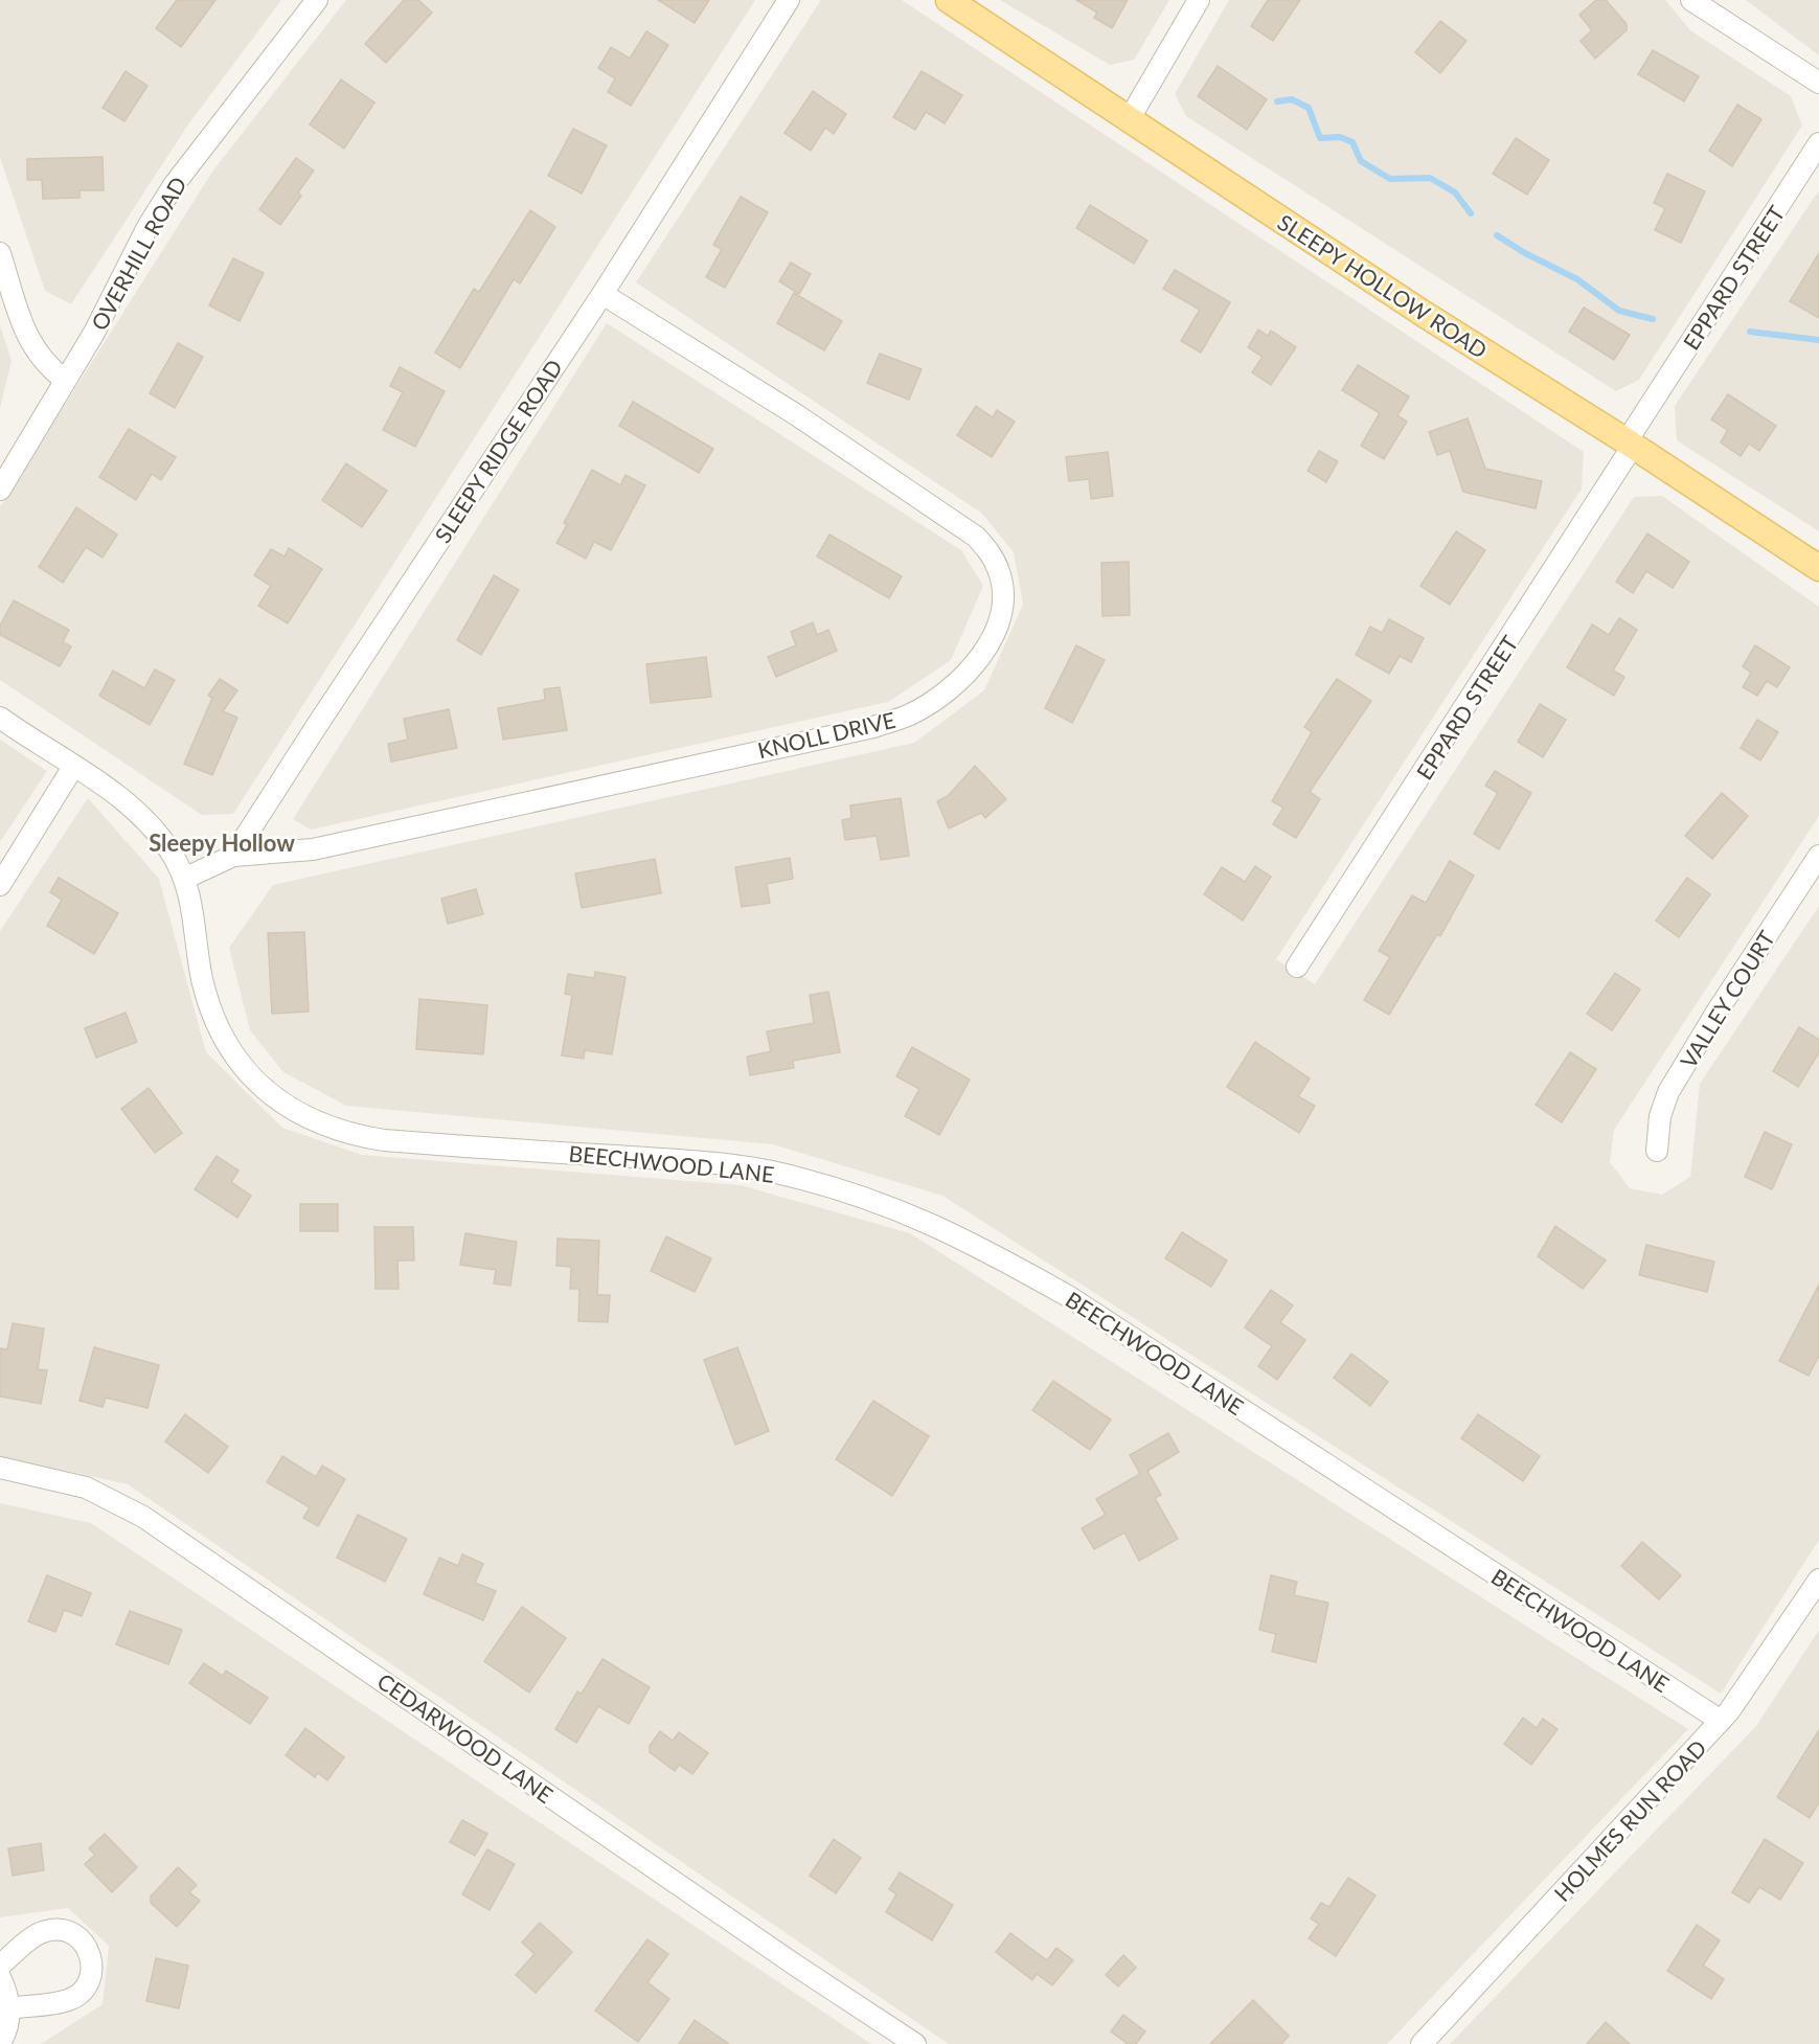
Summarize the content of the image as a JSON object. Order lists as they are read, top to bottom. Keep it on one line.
{"streets":{"main road":["SLEEPY HOLLOW ROAD"],"street":["OVERHILL ROAD","EPPARD STREET","SLEEPY RIDGE ROAD","KNOLL DRIVE","VALLEY COURT","BEECHWOOD LANE","CEDARWOOD LANE","HOLMES RUN ROAD"]},"crossings":[["EPPARD STREET","SLEEPY HOLLOW ROAD"],["SLEEPY RIDGE ROAD","KNOLL DRIVE"],["BEECHWOOD LANE","HOLMES RUN ROAD"]],"districts":["Sleepy Hollow"]}
